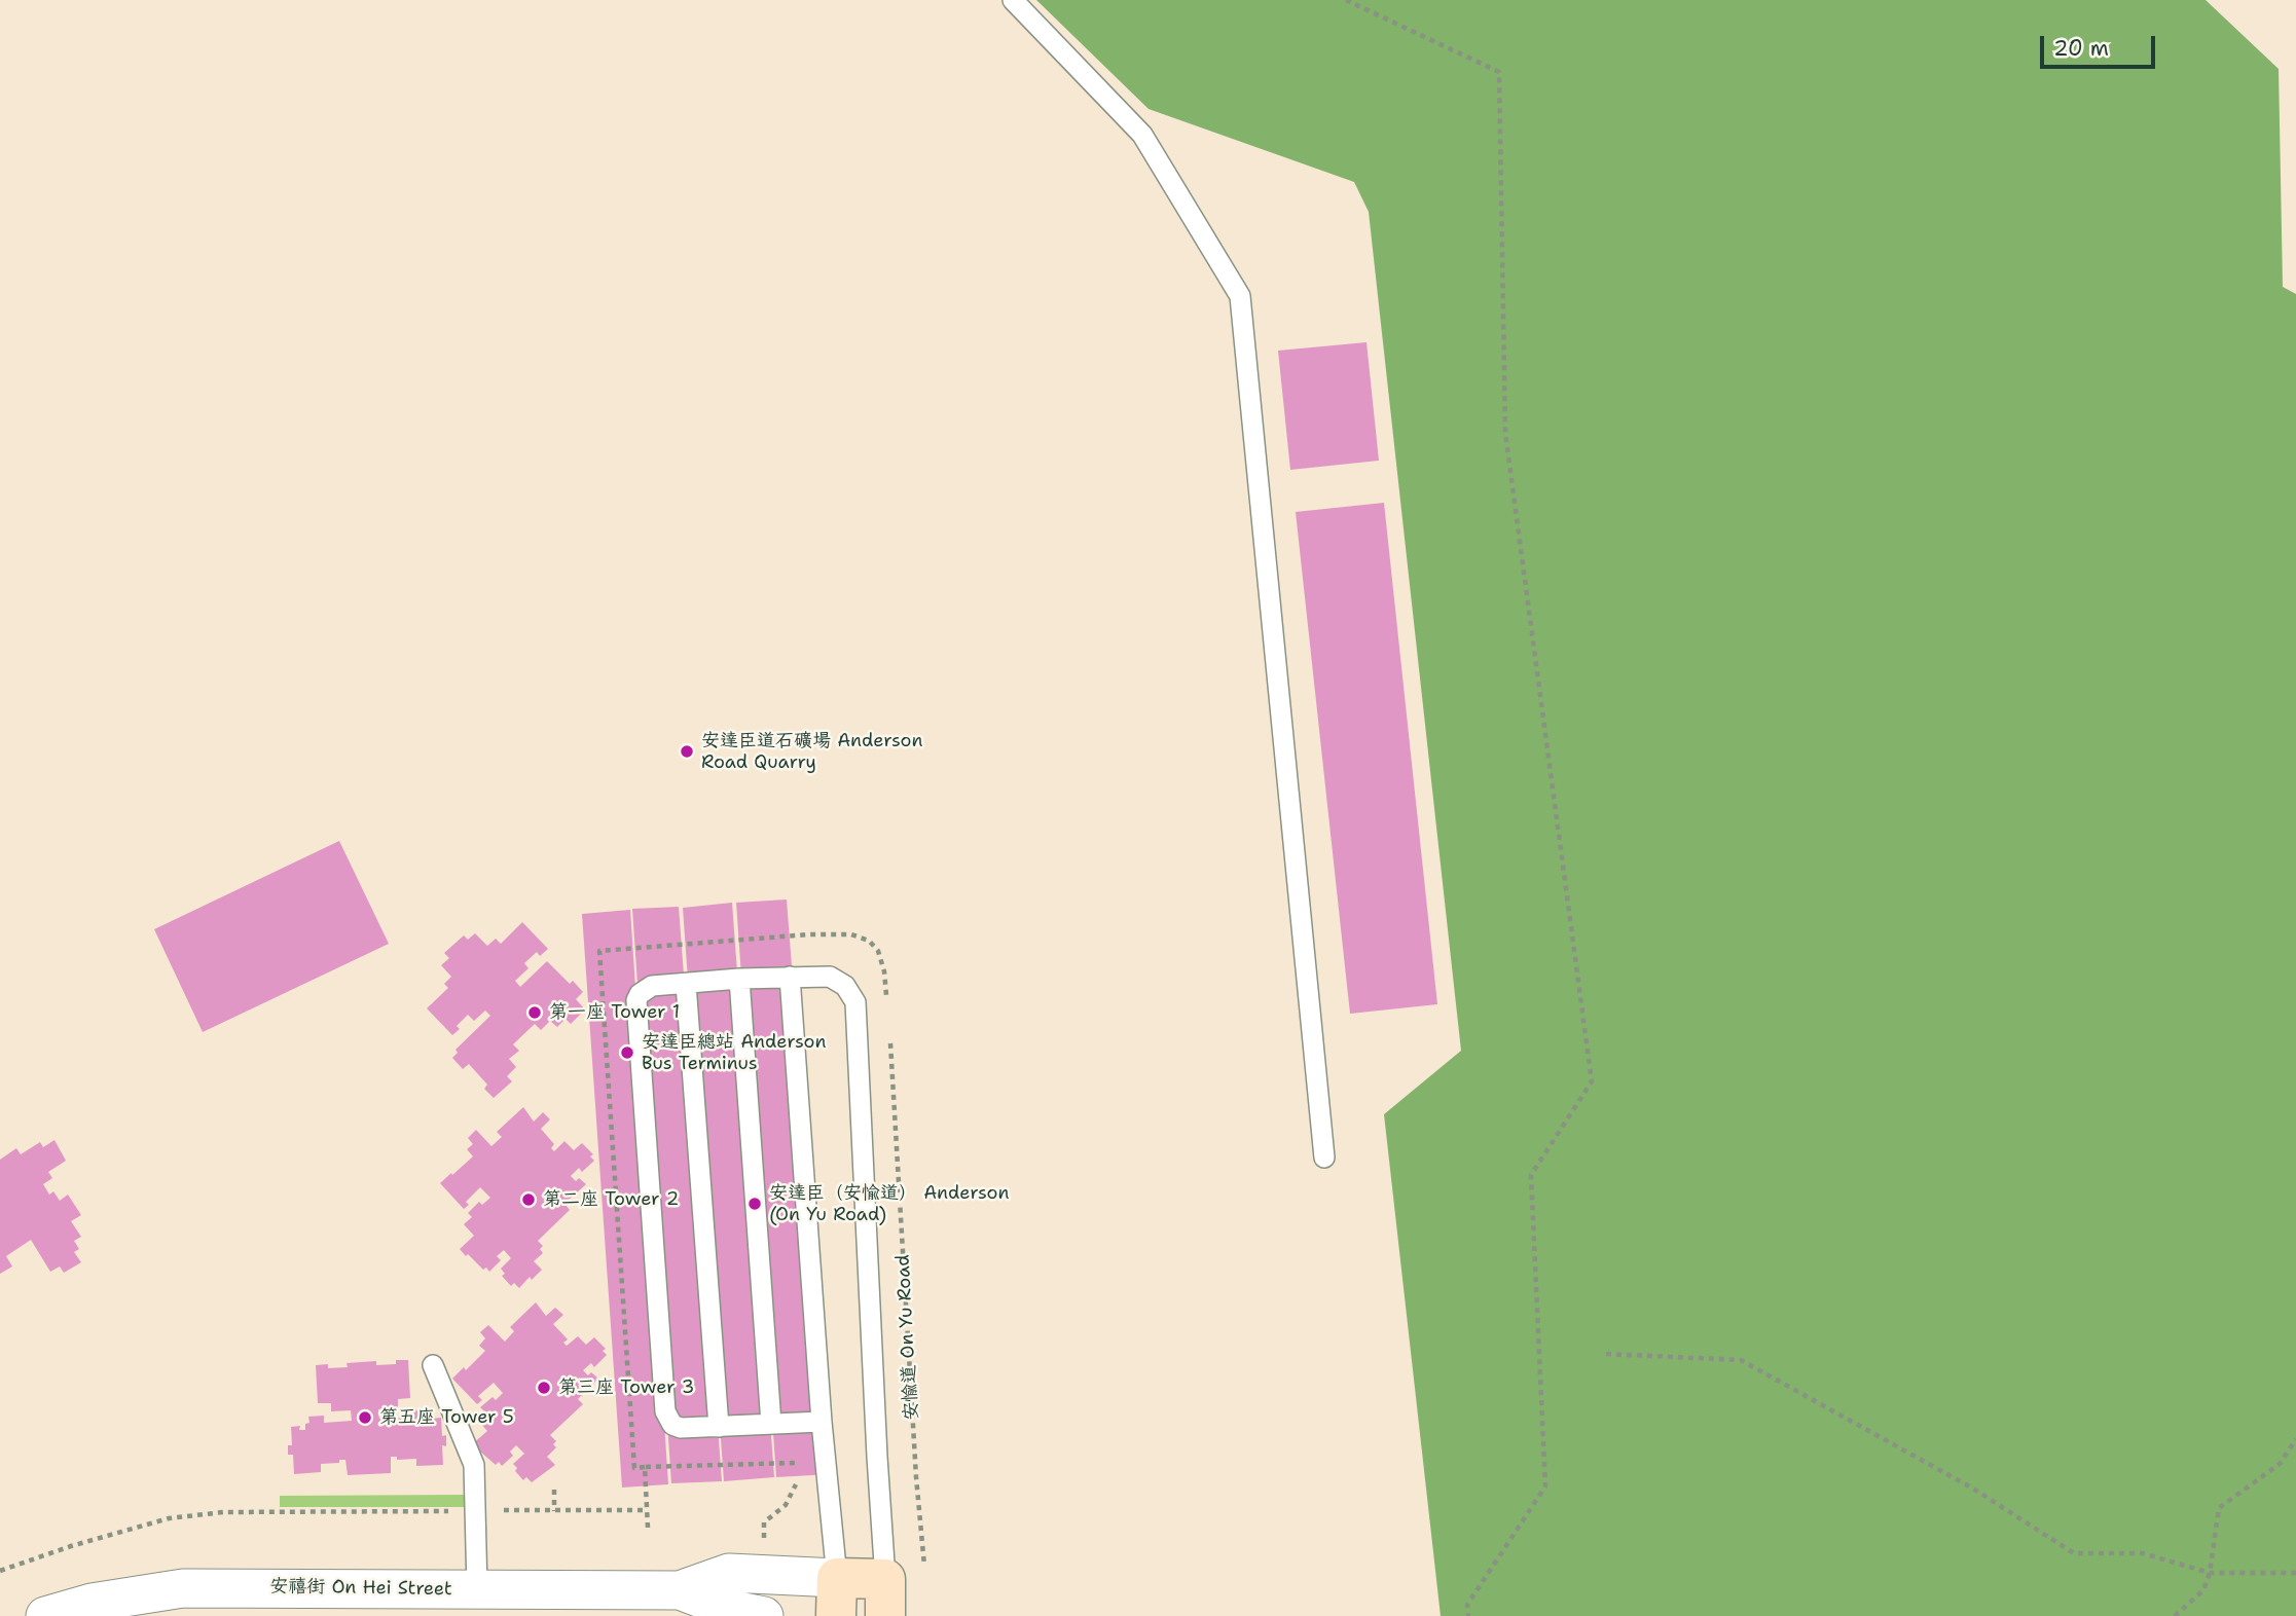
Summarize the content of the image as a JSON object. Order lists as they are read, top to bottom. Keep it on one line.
{"streets":{"street":["安禧街 On Hei Street"],"path":["安愉道 On Yu Road"]},"places":["安達臣道石礦場 Anderson Road Quarry","第一座 Tower 1","安達臣總站 Anderson Bus Terminus","第二座 Tower 2","安達臣（安愉道） Anderson (On Yu Road)","第三座 Tower 3","第五座 Tower 5"],"scale_bar":"20 m"}
